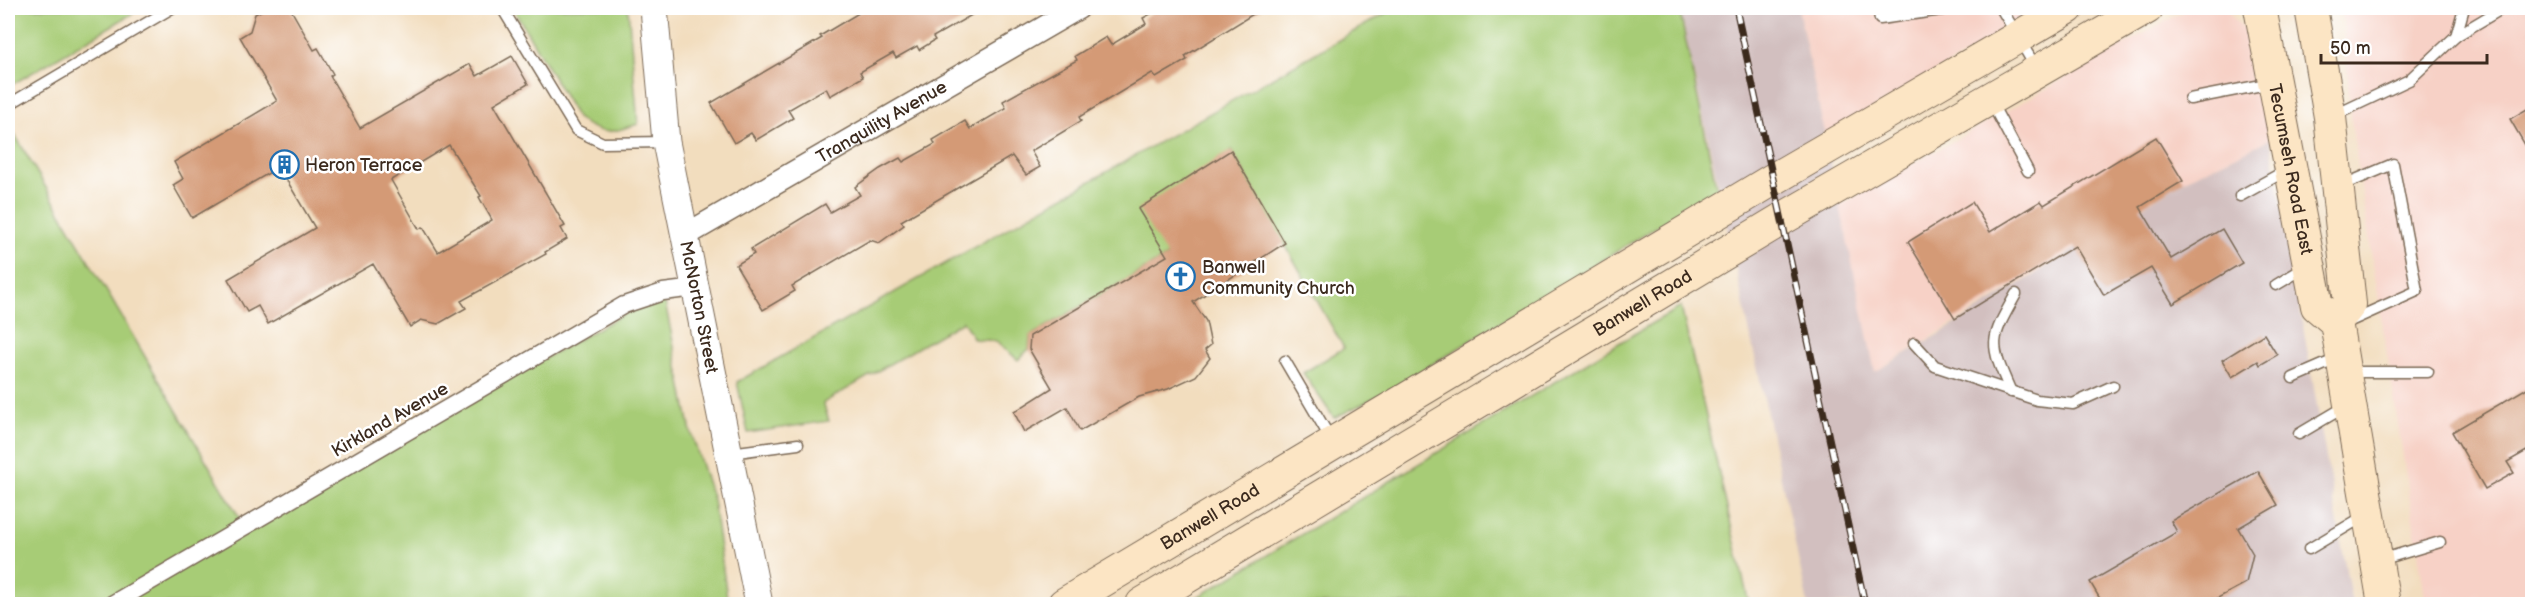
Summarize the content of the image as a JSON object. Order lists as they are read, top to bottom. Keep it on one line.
{"streets":{"main road":["Tecumseh Road East","Banwell Road"],"street":["Tranquility Avenue","McNorton Street","Kirkland Avenue"]},"crossings":[["Tranquility Avenue","McNorton Street"],["McNorton Street","Kirkland Avenue"]],"places":{"building":["Heron Terrace"],"church":["Banwell Community Church"]},"scale_bar":"50 m"}
